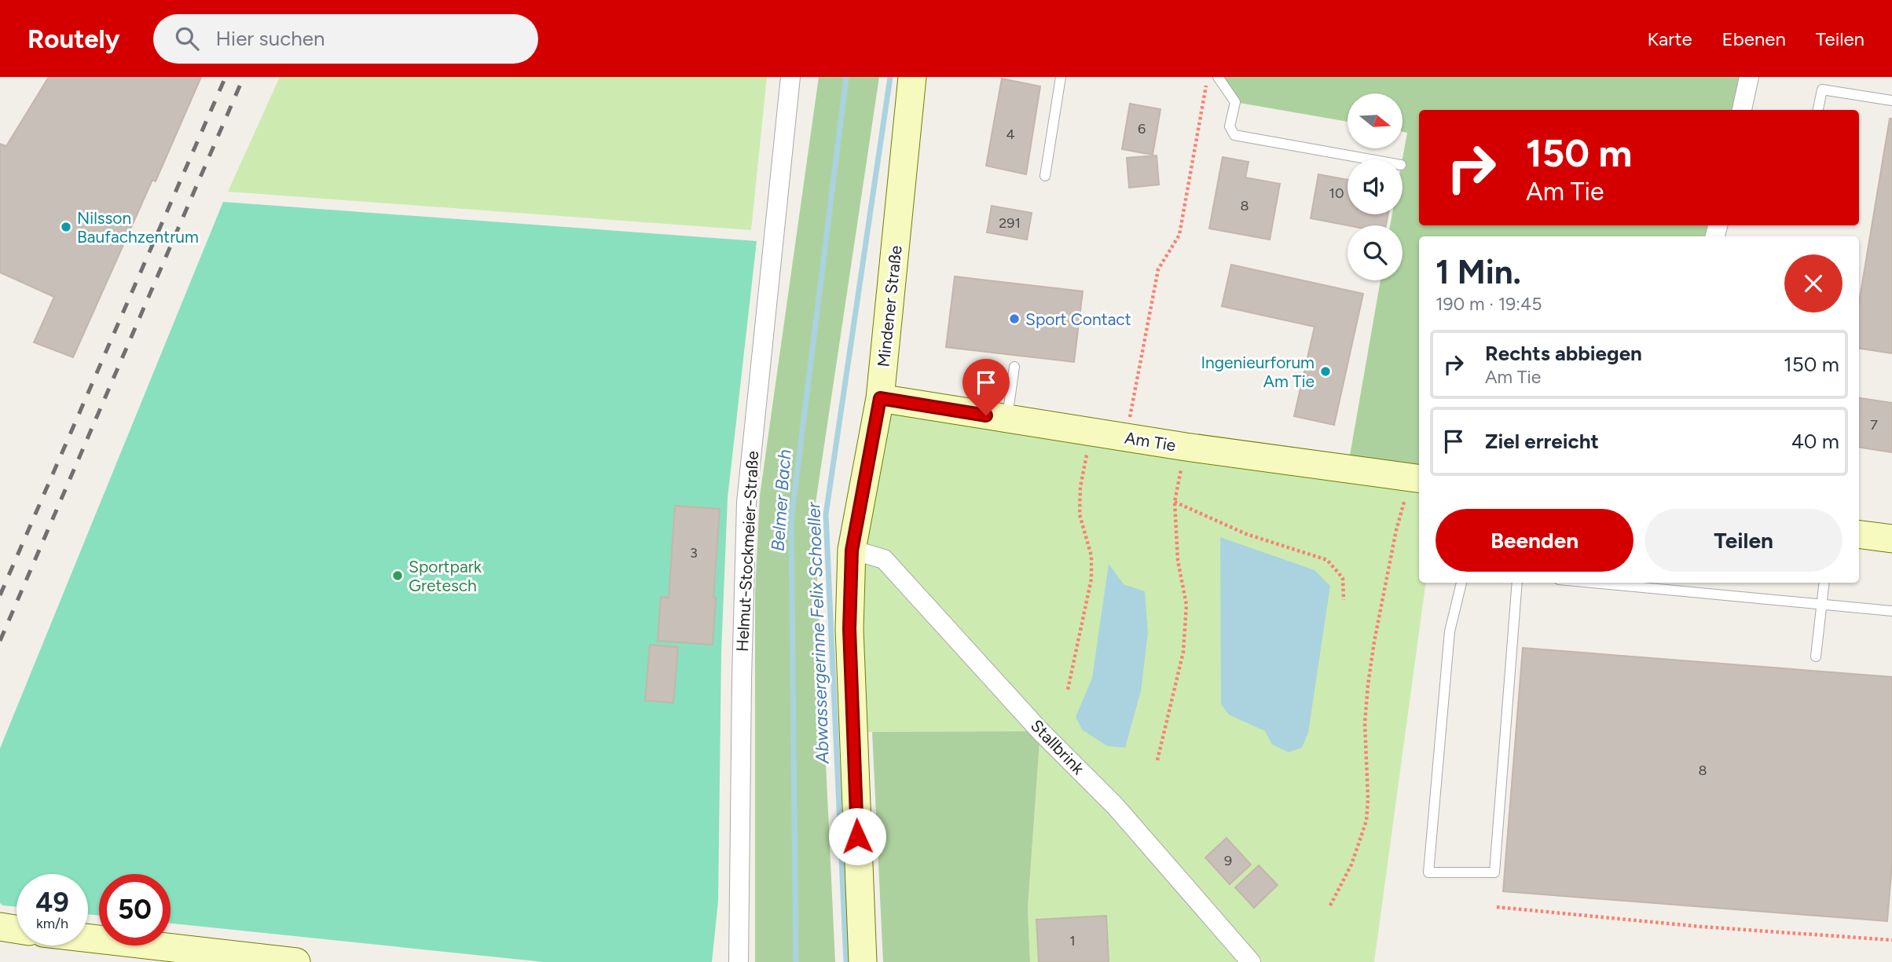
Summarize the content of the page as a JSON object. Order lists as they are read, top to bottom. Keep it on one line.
{"streets":{"main road":["Mindener Straße","Am Tie"],"street":["Helmut-Stockmeier-Straße","Stallbrink"]},"crossings":[["Mindener Straße","Am Tie"],["Mindener Straße","Stallbrink"]],"water":["Belmer Bach","Abwassergerinne Felix Schoeller"],"places":["Nilsson Baufachzentrum","Sport Contact","Ingenieurforum Am Tie","Sportpark Gretesch"],"house_numbers":["6","4","10","8","291","7","3","8","9","1"],"north":"right","page":{"header":"Routely","search":"Hier suchen","nav":["Karte","Ebenen","Teilen"],"turn":["150 m","Am Tie"],"heading":["1 Min.","190 m · 19:45"],"list":[{"name":"Rechts abbiegen","note":"Am Tie","value":"150 m"},{"name":"Ziel erreicht","value":"40 m"}],"buttons":["Beenden","Teilen"],"speed":"49 km/h","limit":"50"}}
